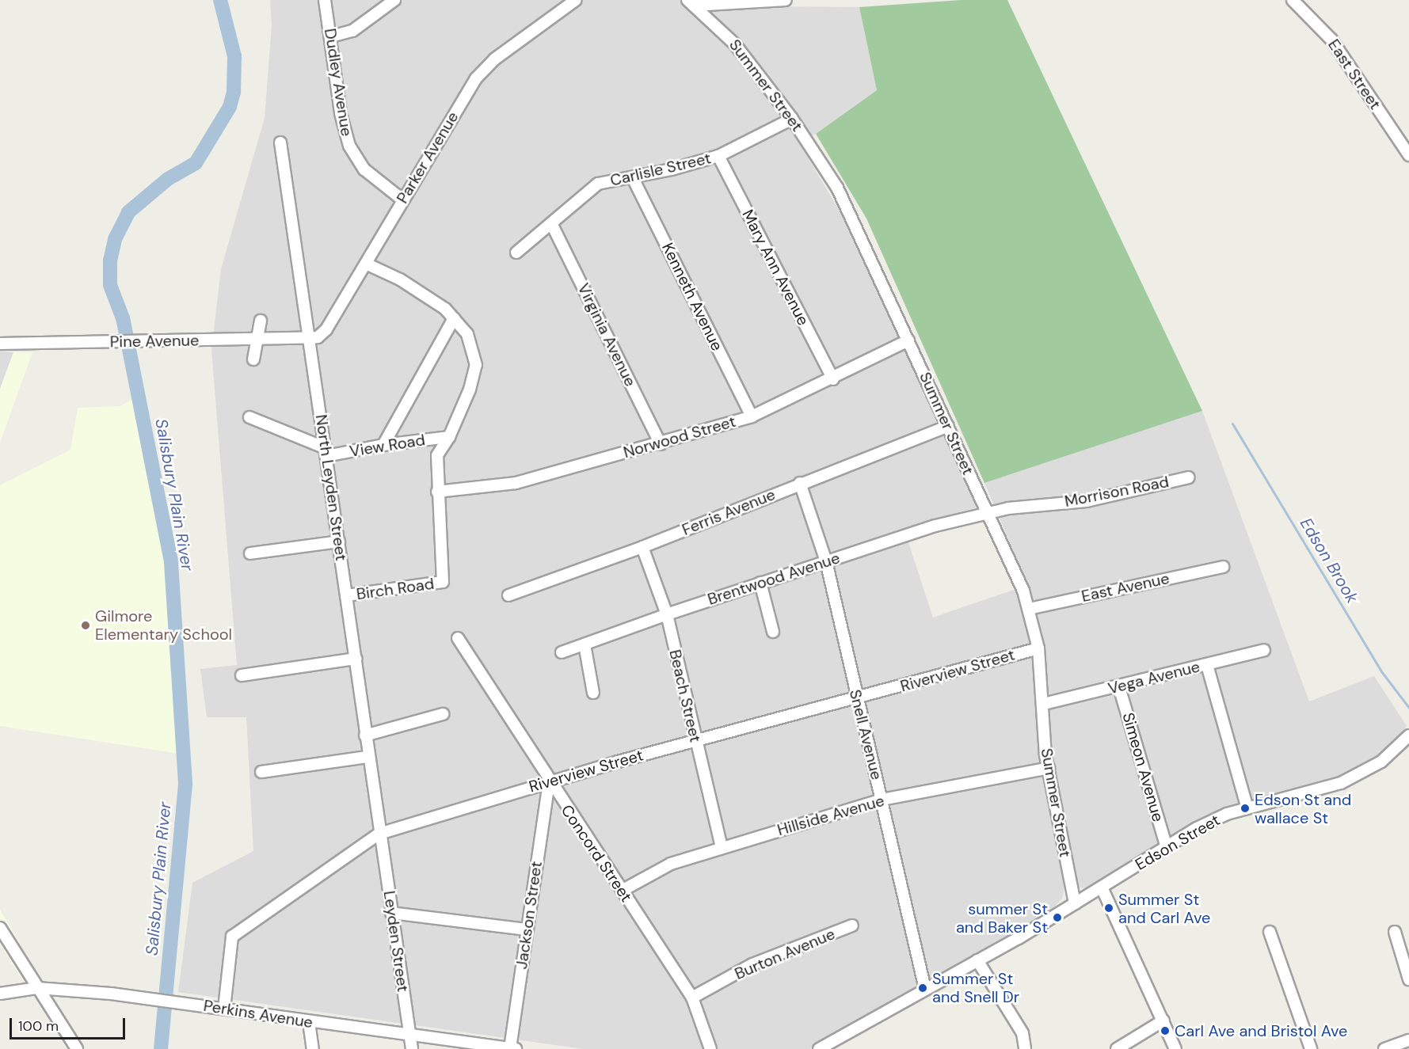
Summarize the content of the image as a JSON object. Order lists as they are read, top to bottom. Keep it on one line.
{"streets":{"street":["East Street","Dudley Avenue","Summer Street","Parker Avenue","Carlisle Street","Mary Ann Avenue","Kenneth Avenue","Virginia Avenue","Pine Avenue","Norwood Street","View Road","North Leyden Street","Morrison Road","Ferris Avenue","Brentwood Avenue","East Avenue","Birch Road","Riverview Street","Vega Avenue","Beach Street","Snell Avenue","Simeon Avenue","Hillside Avenue","Edson Street","Concord Street","Jackson Street","Leyden Street","Burton Avenue","Perkins Avenue"]},"crossings":[["Dudley Avenue","Parker Avenue"],["Summer Street","Carlisle Street"],["Summer Street","Norwood Street"],["Summer Street","Morrison Road"],["Summer Street","Ferris Avenue"],["Summer Street","Brentwood Avenue"],["Summer Street","East Avenue"],["Summer Street","Riverview Street"],["Summer Street","Vega Avenue"],["Summer Street","Hillside Avenue"],["Parker Avenue","Pine Avenue"],["Parker Avenue","North Leyden Street"],["Carlisle Street","Mary Ann Avenue"],["Carlisle Street","Kenneth Avenue"],["Carlisle Street","Virginia Avenue"],["Mary Ann Avenue","Norwood Street"],["Kenneth Avenue","Norwood Street"],["Virginia Avenue","Norwood Street"],["Pine Avenue","North Leyden Street"],["Norwood Street","Birch Road"],["View Road","North Leyden Street"],["North Leyden Street","Birch Road"],["North Leyden Street","Riverview Street"],["North Leyden Street","Leyden Street"],["Morrison Road","Brentwood Avenue"],["Ferris Avenue","Beach Street"],["Ferris Avenue","Snell Avenue"],["Brentwood Avenue","Beach Street"],["Brentwood Avenue","Snell Avenue"],["Riverview Street","Beach Street"],["Riverview Street","Snell Avenue"],["Riverview Street","Concord Street"],["Riverview Street","Jackson Street"],["Riverview Street","Leyden Street"],["Riverview Street","Perkins Avenue"],["Vega Avenue","Simeon Avenue"],["Beach Street","Hillside Avenue"],["Snell Avenue","Hillside Avenue"],["Simeon Avenue","Edson Street"],["Hillside Avenue","Concord Street"],["Concord Street","Jackson Street"],["Concord Street","Burton Avenue"],["Jackson Street","Perkins Avenue"],["Leyden Street","Perkins Avenue"]],"water":["Salisbury Plain River","Edson Brook"],"places":["Gilmore Elementary School","Edson St and wallace St","Summer St and Carl Ave","summer St and Baker St","Summer St and Snell Dr","Carl Ave and Bristol Ave"],"scale_bar":"100 m"}
